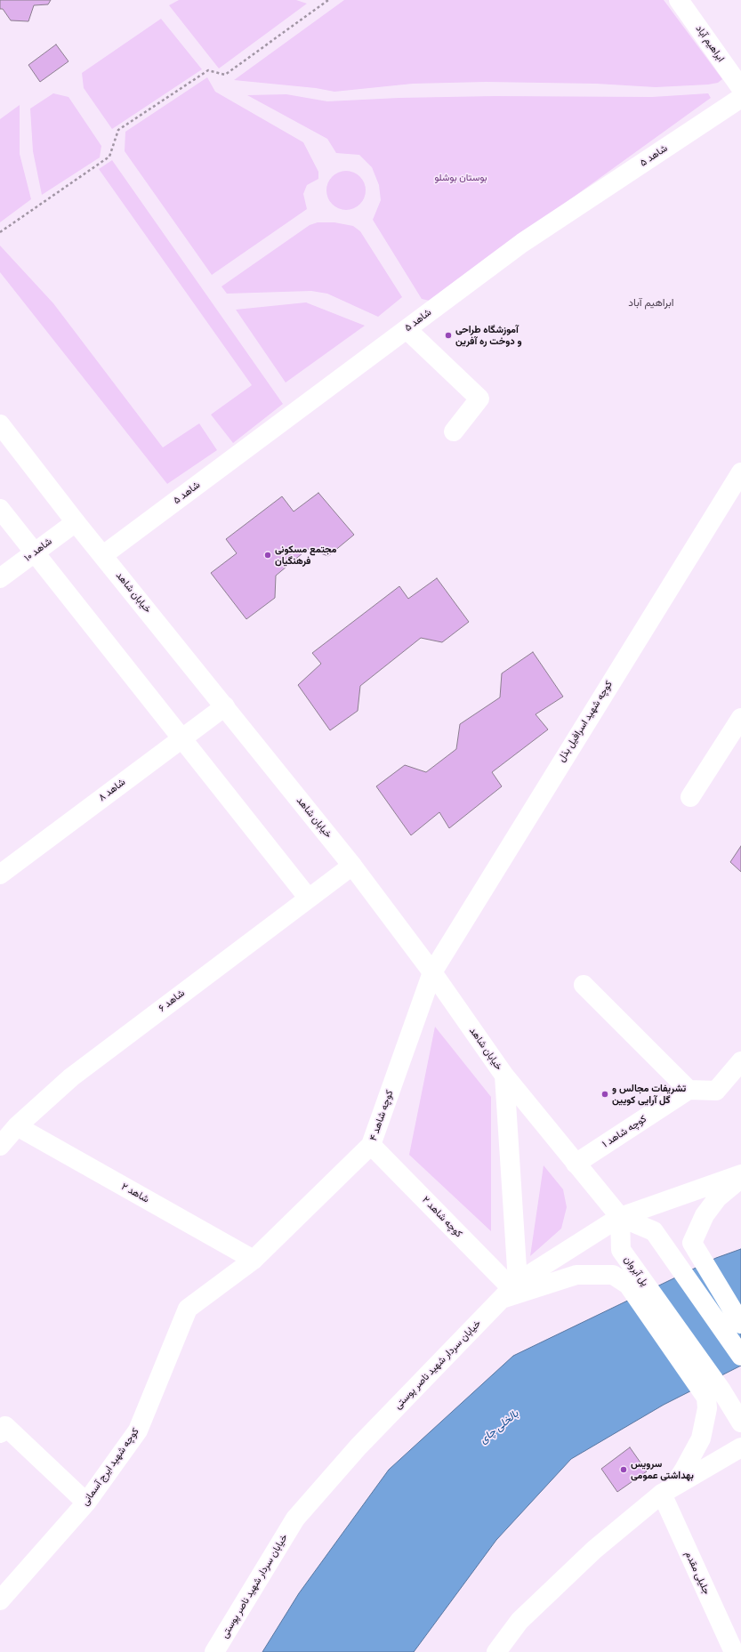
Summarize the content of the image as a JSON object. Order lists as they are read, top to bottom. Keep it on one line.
{"streets":{"street":["ابراهیم آباد","شاهد ۵","شاهد ۱۰","خیابان شاهد","کوچه شهید اسرافیل بذل","شاهد ۸","شاهد ۶","کوچه شاهد ۴","کوچه شاهد ۱","شاهد ۲","کوچه شاهد ۲","پل آبروان","خیابان سردار شهید ناصر پوستی","کوچه شهید ایرج آسمانی","جلیلی مقدم"]},"crossings":[["شاهد ۵","خیابان شاهد"],["شاهد ۱۰","خیابان شاهد"],["خیابان شاهد","کوچه شهید اسرافیل بذل"],["خیابان شاهد","شاهد ۸"],["خیابان شاهد","شاهد ۶"],["خیابان شاهد","کوچه شاهد ۴"],["خیابان شاهد","کوچه شاهد ۱"],["خیابان شاهد","پل آبروان"],["خیابان شاهد","خیابان سردار شهید ناصر پوستی"],["کوچه شهید اسرافیل بذل","کوچه شاهد ۴"],["شاهد ۶","شاهد ۲"],["کوچه شاهد ۴","شاهد ۲"],["کوچه شاهد ۴","کوچه شاهد ۲"],["کوچه شاهد ۴","کوچه شهید ایرج آسمانی"],["شاهد ۲","کوچه شهید ایرج آسمانی"],["کوچه شاهد ۲","خیابان سردار شهید ناصر پوستی"],["پل آبروان","خیابان سردار شهید ناصر پوستی"]],"districts":["ابراهیم آباد"],"water":["بالخلی چای"],"parks":["بوستان بوشلو"],"places":["آموزشگاه طراحی و دوخت ره آفرین","مجتمع مسکونی فرهنگیان","تشریفات مجالس و گل آرایی کویین","سرویس بهداشتی عمومی"]}
